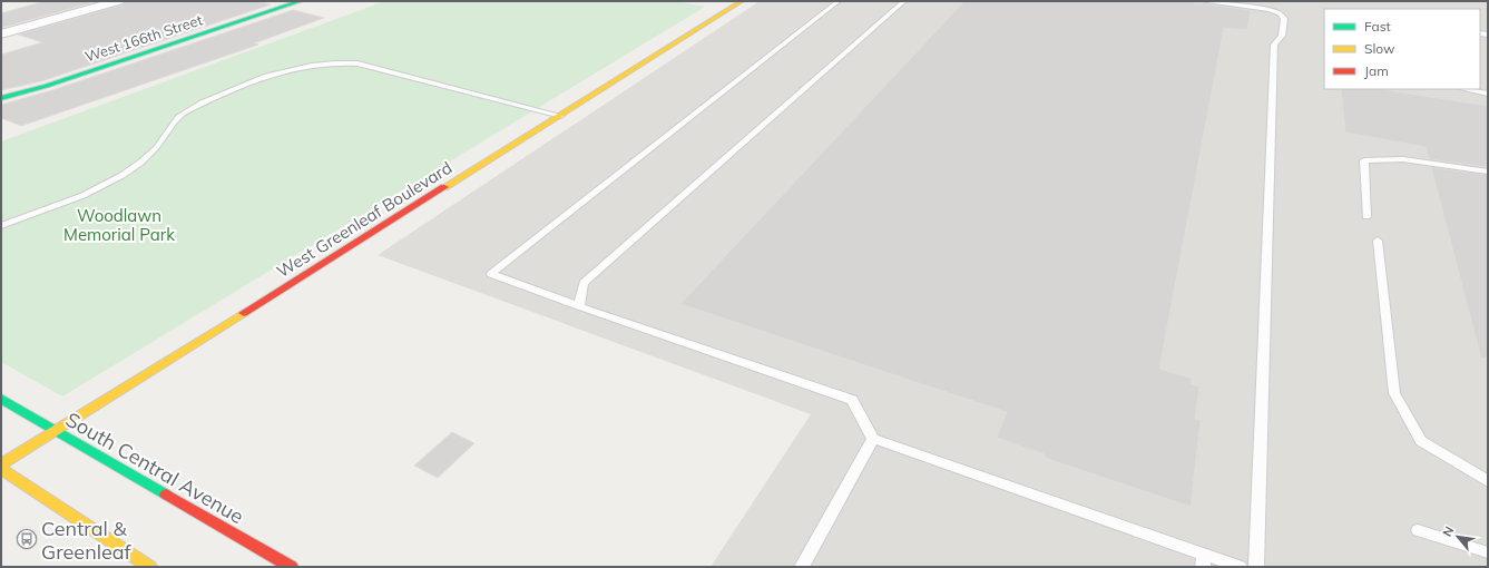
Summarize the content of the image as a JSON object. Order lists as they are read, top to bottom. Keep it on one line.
{"streets":{"street":["West 166th Street","West Greenleaf Boulevard","South Central Avenue"]},"crossings":[["West Greenleaf Boulevard","South Central Avenue"]],"parks":["Woodlawn Memorial Park"],"places":{"bus stop":["Central & Greenleaf"]},"legend":["Fast","Slow","Jam"],"north":"top left"}
